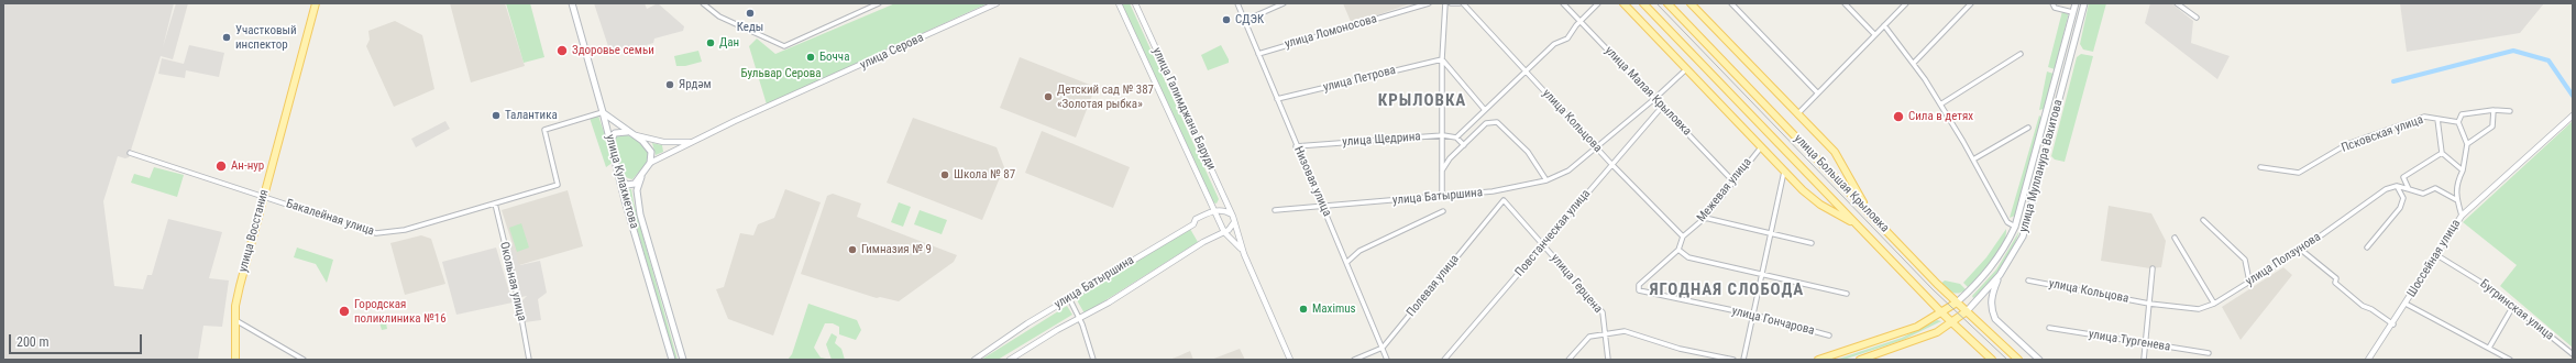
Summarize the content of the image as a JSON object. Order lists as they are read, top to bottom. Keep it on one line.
{"streets":{"main road":["улица Мулланура Вахитова","улица Кулахметова","улица Большая Крыловка","улица Восстания"],"street":["улица Ломоносова","улица Серова","улица Петрова","улица Малая Крыловка","улица Галимджана Баруди","улица Кольцова","Псковская улица","улица Щедрина","Низовая улица","Межевая улица","улица Батыршина","Бакалейная улица","Повстанческая улица","Шоссейная улица","улица Ползунова","Окольная улица","улица Герцена","Полевая улица","Бугринская улица","улица Гончарова","улица Тургенева"]},"crossings":[["улица Ломоносова","Низовая улица"],["улица Петрова","Низовая улица"],["улица Малая Крыловка","Межевая улица"],["улица Малая Крыловка","Повстанческая улица"],["улица Галимджана Баруди","улица Батыршина"],["улица Кольцова","Межевая улица"],["улица Кольцова","Повстанческая улица"],["улица Кольцова","улица Ползунова"],["улица Щедрина","Низовая улица"],["улица Мулланура Вахитова","улица Большая Крыловка"],["улица Кулахметова","Бакалейная улица"],["Низовая улица","улица Батыршина"],["Низовая улица","Полевая улица"],["Бакалейная улица","улица Восстания"],["Бакалейная улица","Окольная улица"],["Повстанческая улица","улица Герцена"],["Шоссейная улица","Бугринская улица"],["улица Герцена","Полевая улица"]],"districts":["КРЫЛОВКА","ЯГОДНАЯ СЛОБОДА"],"parks":["Бульвар Серова"],"places":["Кеды","СДЭК","Участковый инспектор","Дан","Здоровье семьи","Бочча","Ярдәм","Детский сад № 387 «Золотая рыбка»","Талантика","Сила в детях","Ан-нур","Школа № 87","Гимназия № 9","Maximus","Городская поликлиника №16"],"scale_bar":"200 m"}
